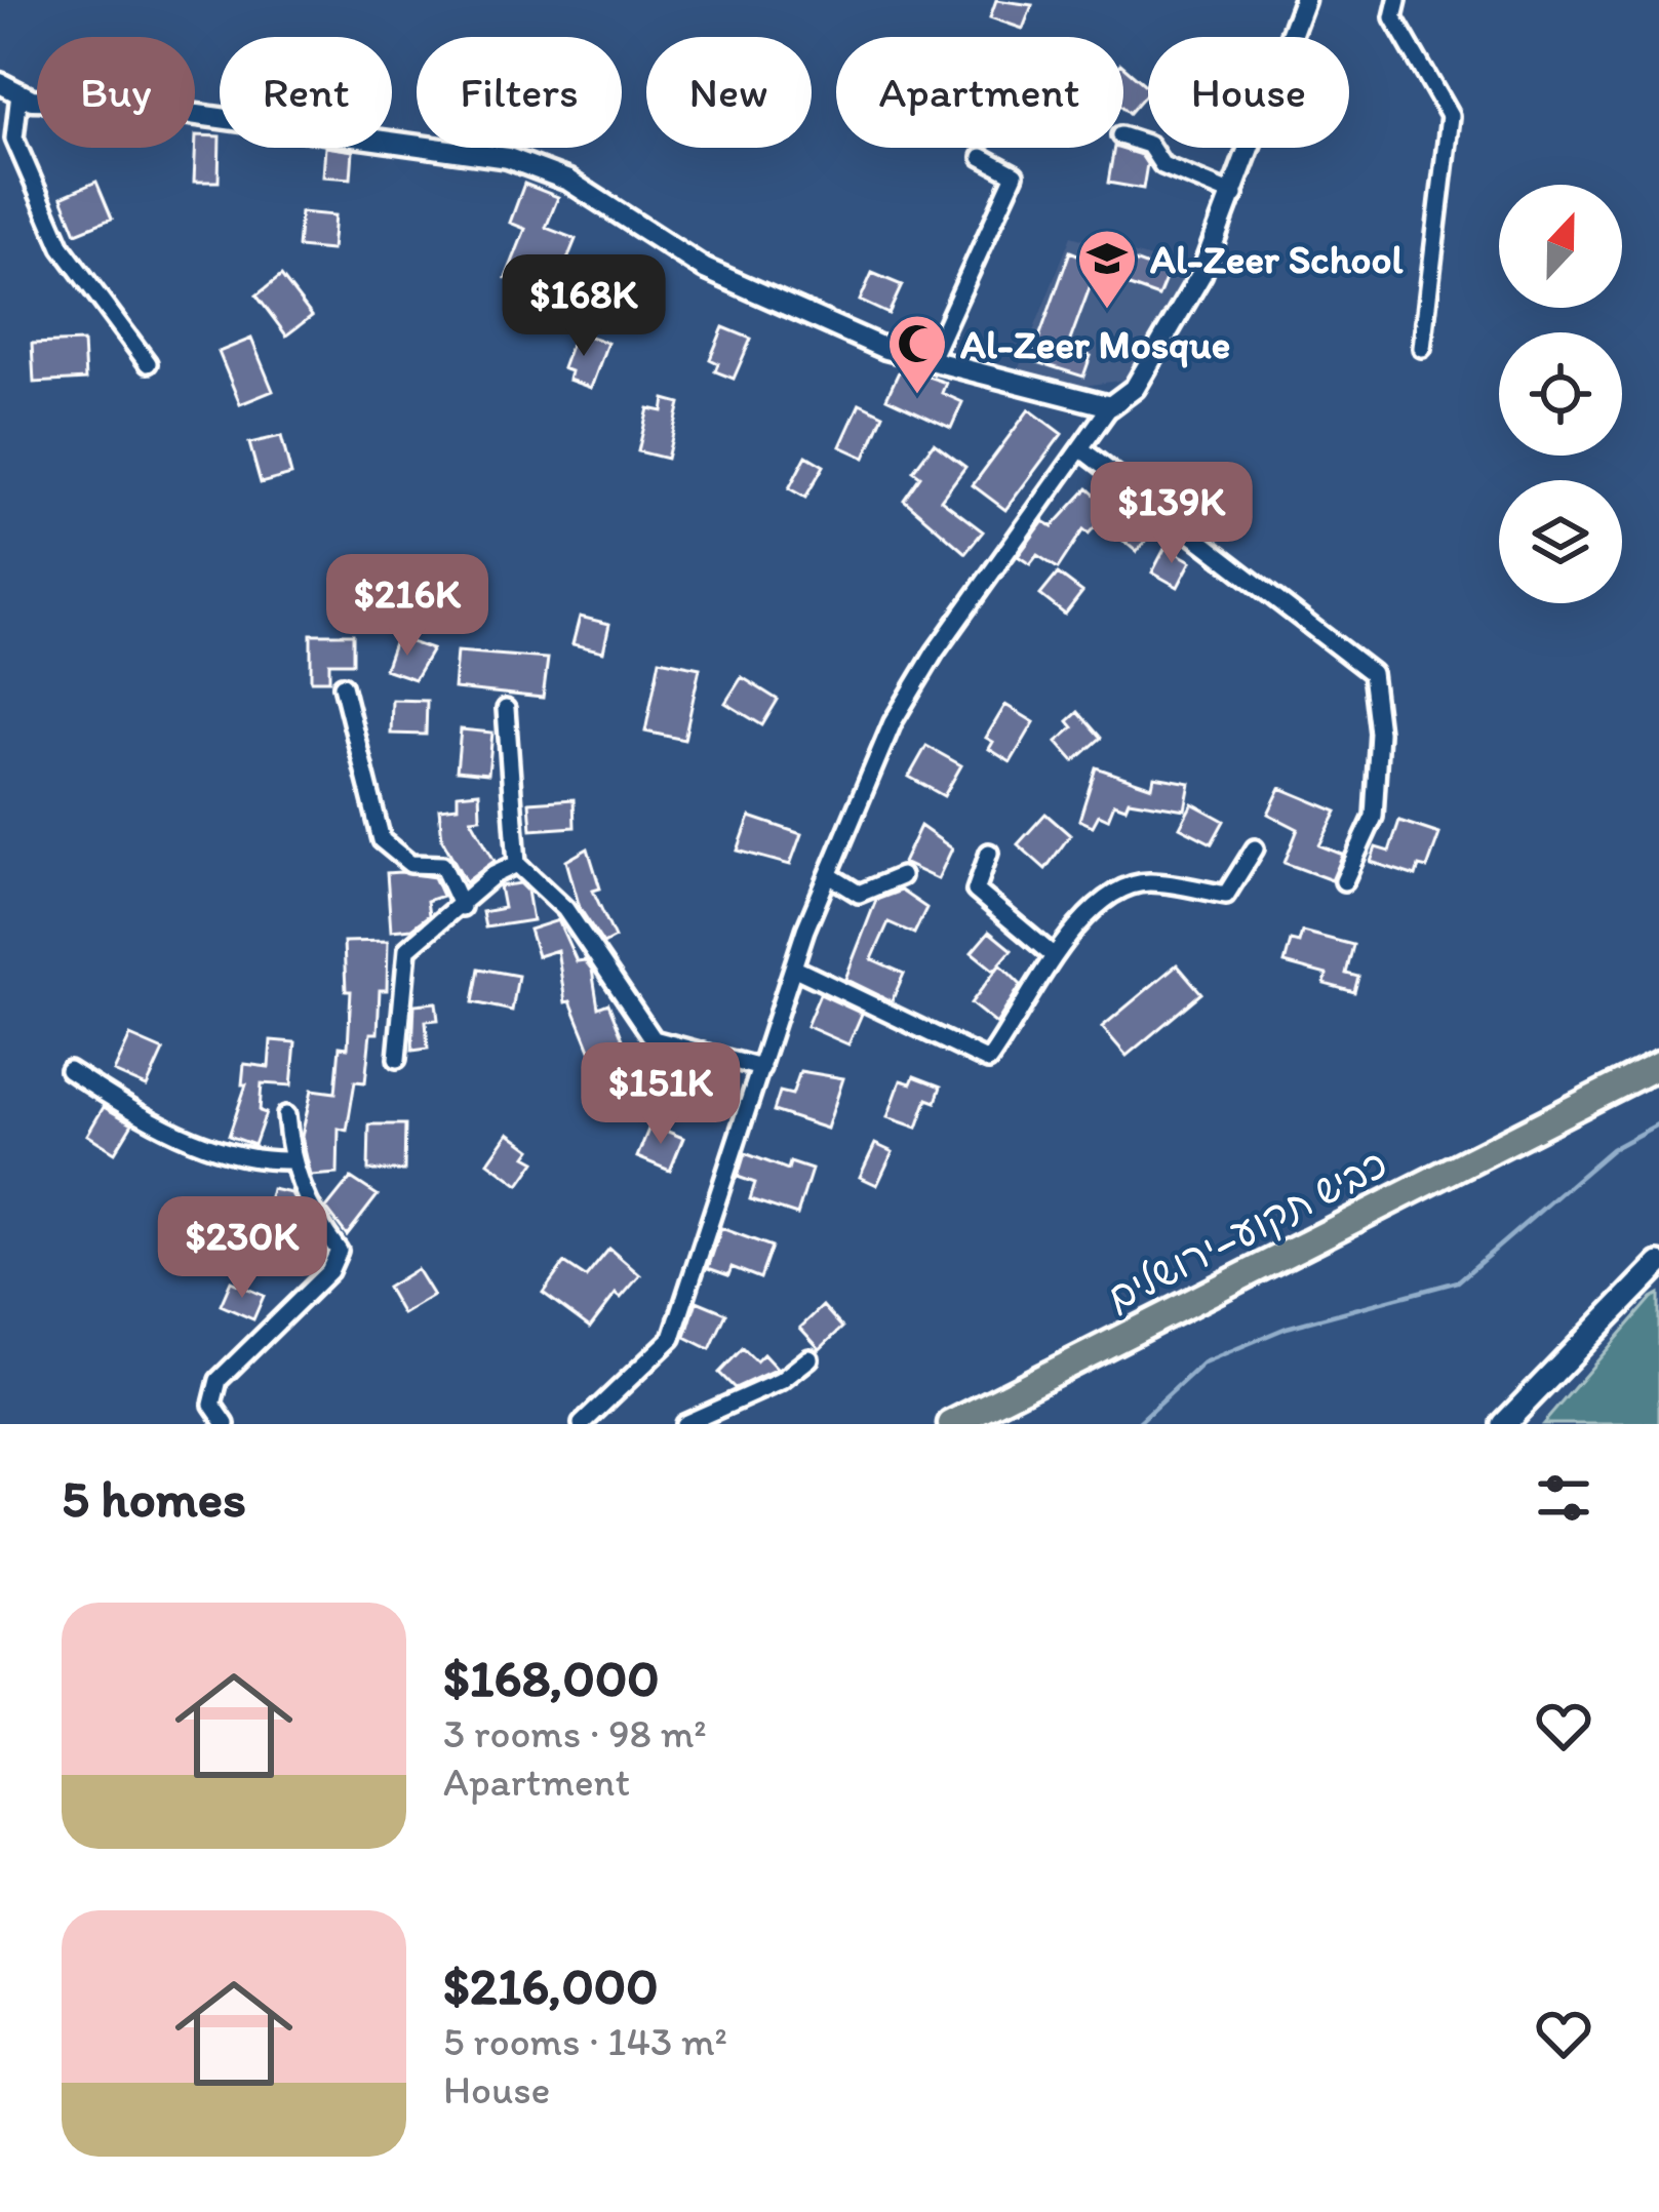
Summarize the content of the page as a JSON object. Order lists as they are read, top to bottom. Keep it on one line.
{"streets":{"main road":["כביש תקוע–ירושלים"]},"places":{"school or university":["Al-Zeer School"],"mosque":["Al-Zeer Mosque"]},"north":"top","page":{"chip":["Buy","Rent","Filters","New","Apartment","House"],"price":["$168K","$139K","$216K","$151K","$230K"],"heading":"5 homes","list":[{"name":"$168,000","note":"3 rooms · 98 m² · Apartment"},{"name":"$216,000","note":"5 rooms · 143 m² · House"}]}}
